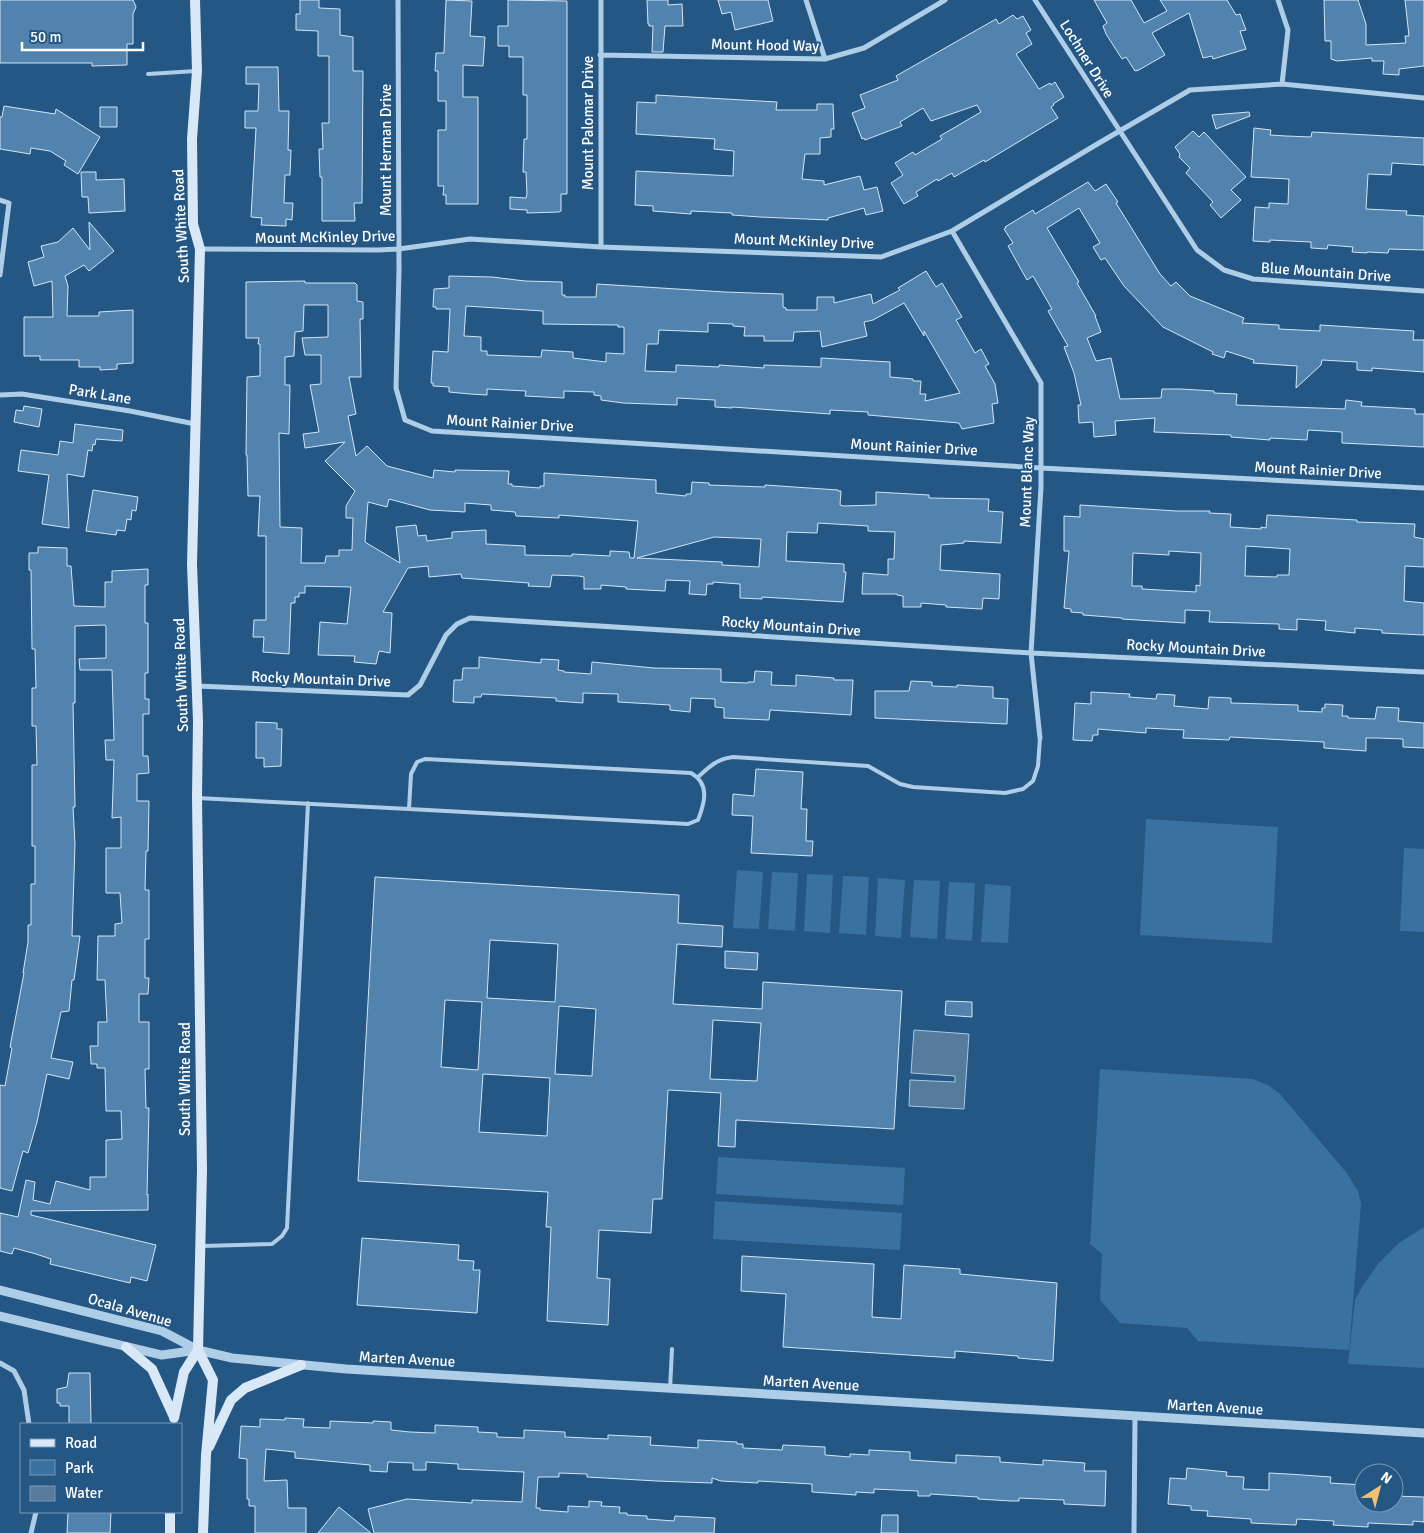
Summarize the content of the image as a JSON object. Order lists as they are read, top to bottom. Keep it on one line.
{"streets":{"main road":["South White Road"],"street":["Mount Hood Way","Lochner Drive","Mount Palomar Drive","Mount Herman Drive","Mount McKinley Drive","Blue Mountain Drive","Park Lane","Mount Rainier Drive","Mount Blanc Way","Rocky Mountain Drive","Ocala Avenue","Marten Avenue"]},"crossings":[["Mount Hood Way","Mount Palomar Drive"],["Lochner Drive","Mount McKinley Drive"],["Lochner Drive","Blue Mountain Drive"],["Mount Palomar Drive","Mount McKinley Drive"],["Mount Herman Drive","Mount McKinley Drive"],["Mount Herman Drive","Mount Rainier Drive"],["South White Road","Mount McKinley Drive"],["South White Road","Park Lane"],["South White Road","Rocky Mountain Drive"],["South White Road","Ocala Avenue"],["South White Road","Marten Avenue"],["Mount McKinley Drive","Blue Mountain Drive"],["Mount McKinley Drive","Mount Blanc Way"],["Mount Rainier Drive","Mount Blanc Way"],["Mount Blanc Way","Rocky Mountain Drive"],["Ocala Avenue","Marten Avenue"]],"legend":["Road","Park","Water"],"scale_bar":"50 m","north":"top right"}
